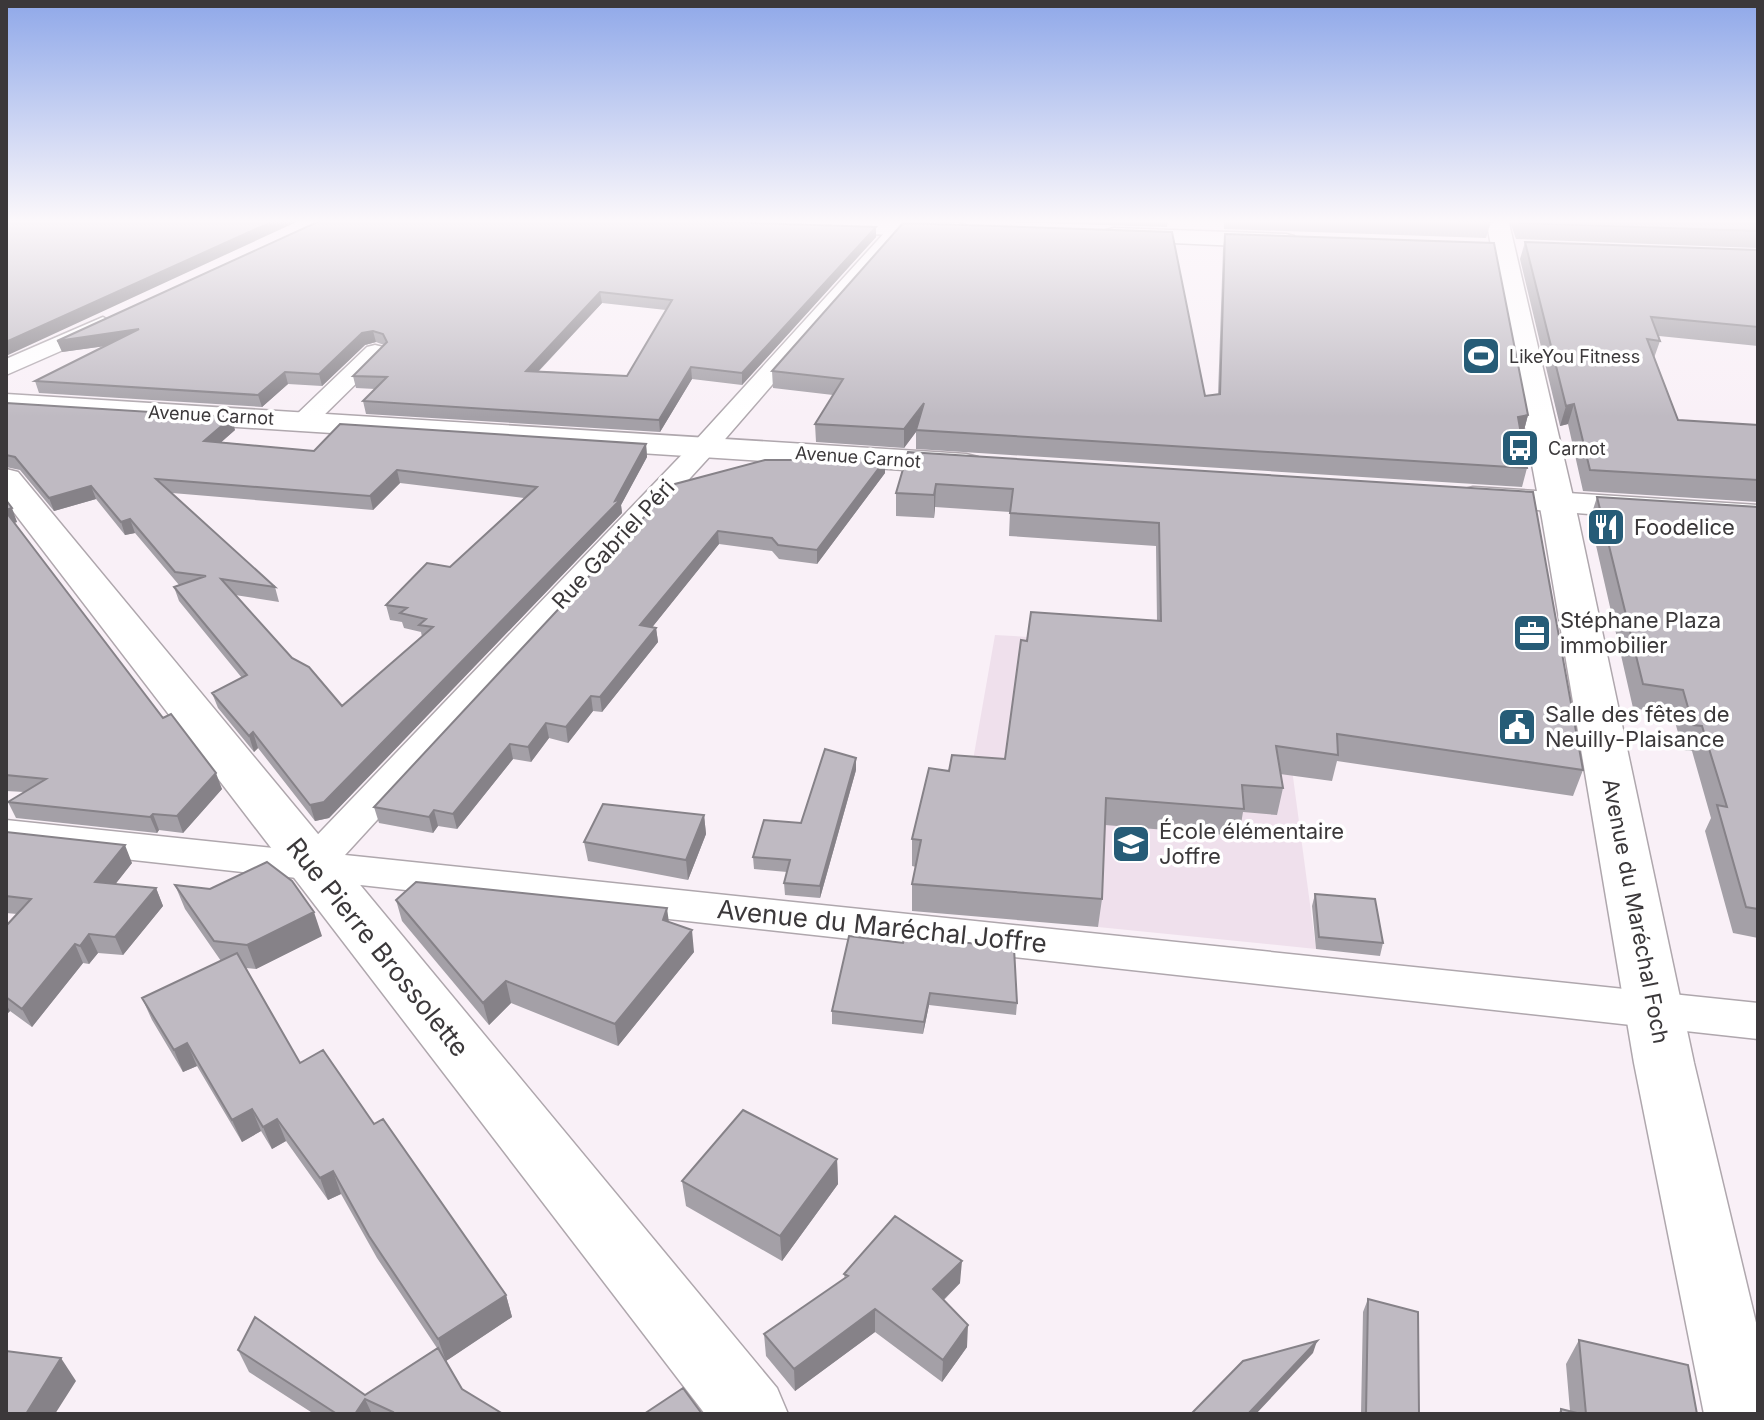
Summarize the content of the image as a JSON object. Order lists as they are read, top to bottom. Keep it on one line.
{"streets":{"street":["Avenue Carnot","Rue Gabriel Péri","Avenue du Maréchal Foch","Avenue du Maréchal Joffre","Rue Pierre Brossolette"]},"crossings":[["Avenue Carnot","Rue Gabriel Péri"],["Rue Gabriel Péri","Avenue du Maréchal Joffre"],["Rue Gabriel Péri","Rue Pierre Brossolette"],["Avenue du Maréchal Foch","Avenue du Maréchal Joffre"],["Avenue du Maréchal Joffre","Rue Pierre Brossolette"]],"places":{"sports":["LikeYou Fitness"],"bus stop":["Carnot"],"restaurant":["Foodelice"],"office":["Stéphane Plaza immobilier"],"public building":["Salle des fêtes de Neuilly-Plaisance"],"school or university":["École élémentaire Joffre"]}}
